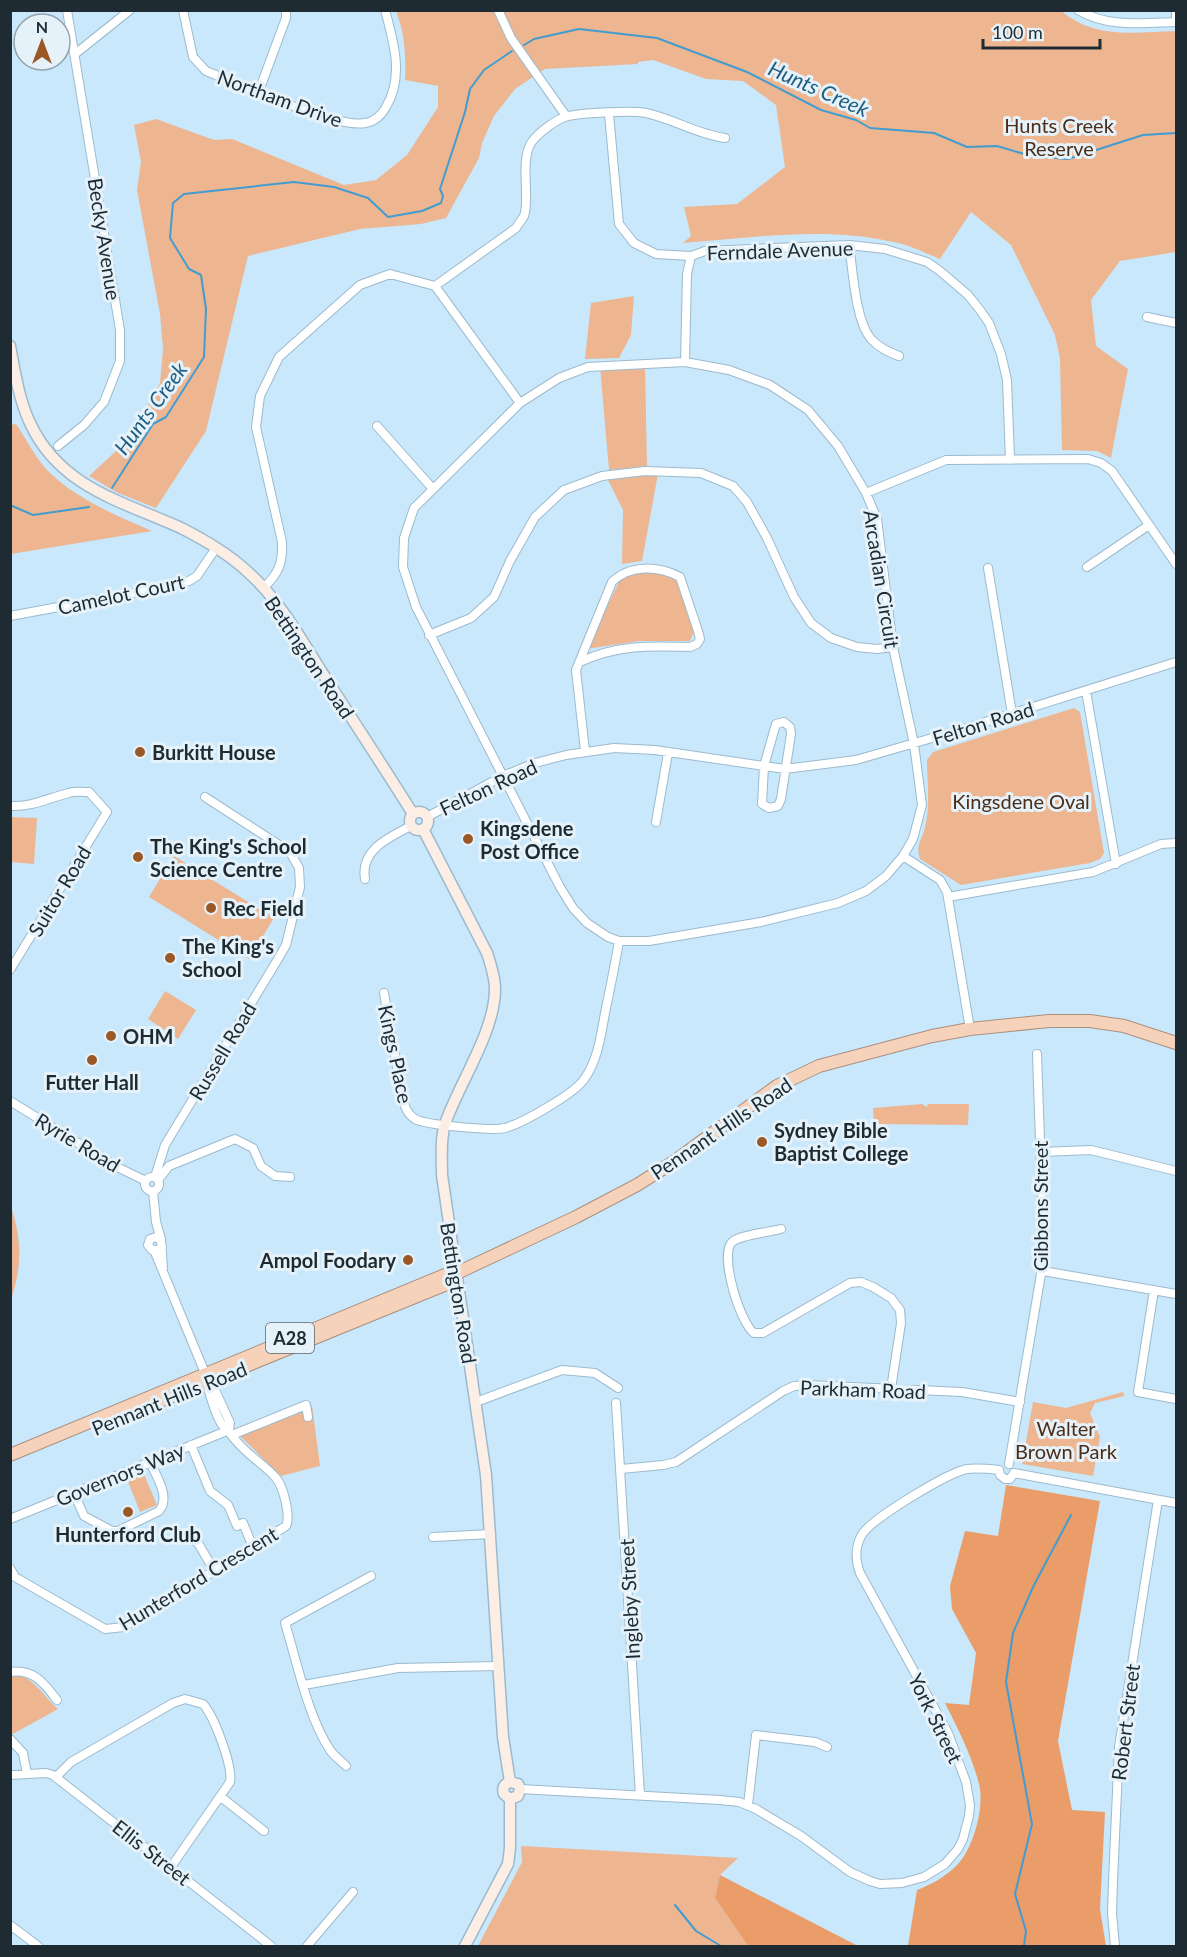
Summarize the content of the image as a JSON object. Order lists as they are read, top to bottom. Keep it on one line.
{"streets":{"highway":["Pennant Hills Road","A28"],"main road":["Bettington Road"],"street":["Northam Drive","Becky Avenue","Ferndale Avenue","Arcadian Circuit","Camelot Court","Felton Road","Suitor Road","Russell Road","Kings Place","Ryrie Road","Gibbons Street","Parkham Road","Governors Way","Hunterford Crescent","Ingleby Street","York Street","Robert Street","Ellis Street"]},"crossings":[["Ferndale Avenue","Arcadian Circuit"],["Arcadian Circuit","Felton Road"],["Arcadian Circuit","Kings Place"],["Camelot Court","Bettington Road"],["Bettington Road","Felton Road"],["Bettington Road","Kings Place"],["Bettington Road","Pennant Hills Road"],["Bettington Road","York Street"],["Russell Road","Ryrie Road"],["Pennant Hills Road","Hunterford Crescent"],["Gibbons Street","Parkham Road"],["Gibbons Street","York Street"],["Parkham Road","Ingleby Street"],["Governors Way","Hunterford Crescent"],["Ingleby Street","York Street"]],"water":["Hunts Creek"],"parks":["Hunts Creek Reserve","Kingsdene Oval","Walter Brown Park"],"places":["Burkitt House","Kingsdene Post Office","The King's School Science Centre","Rec Field","The King's School","OHM","Futter Hall","Sydney Bible Baptist College","Ampol Foodary","Hunterford Club"],"scale_bar":"100 m","north":"top"}
